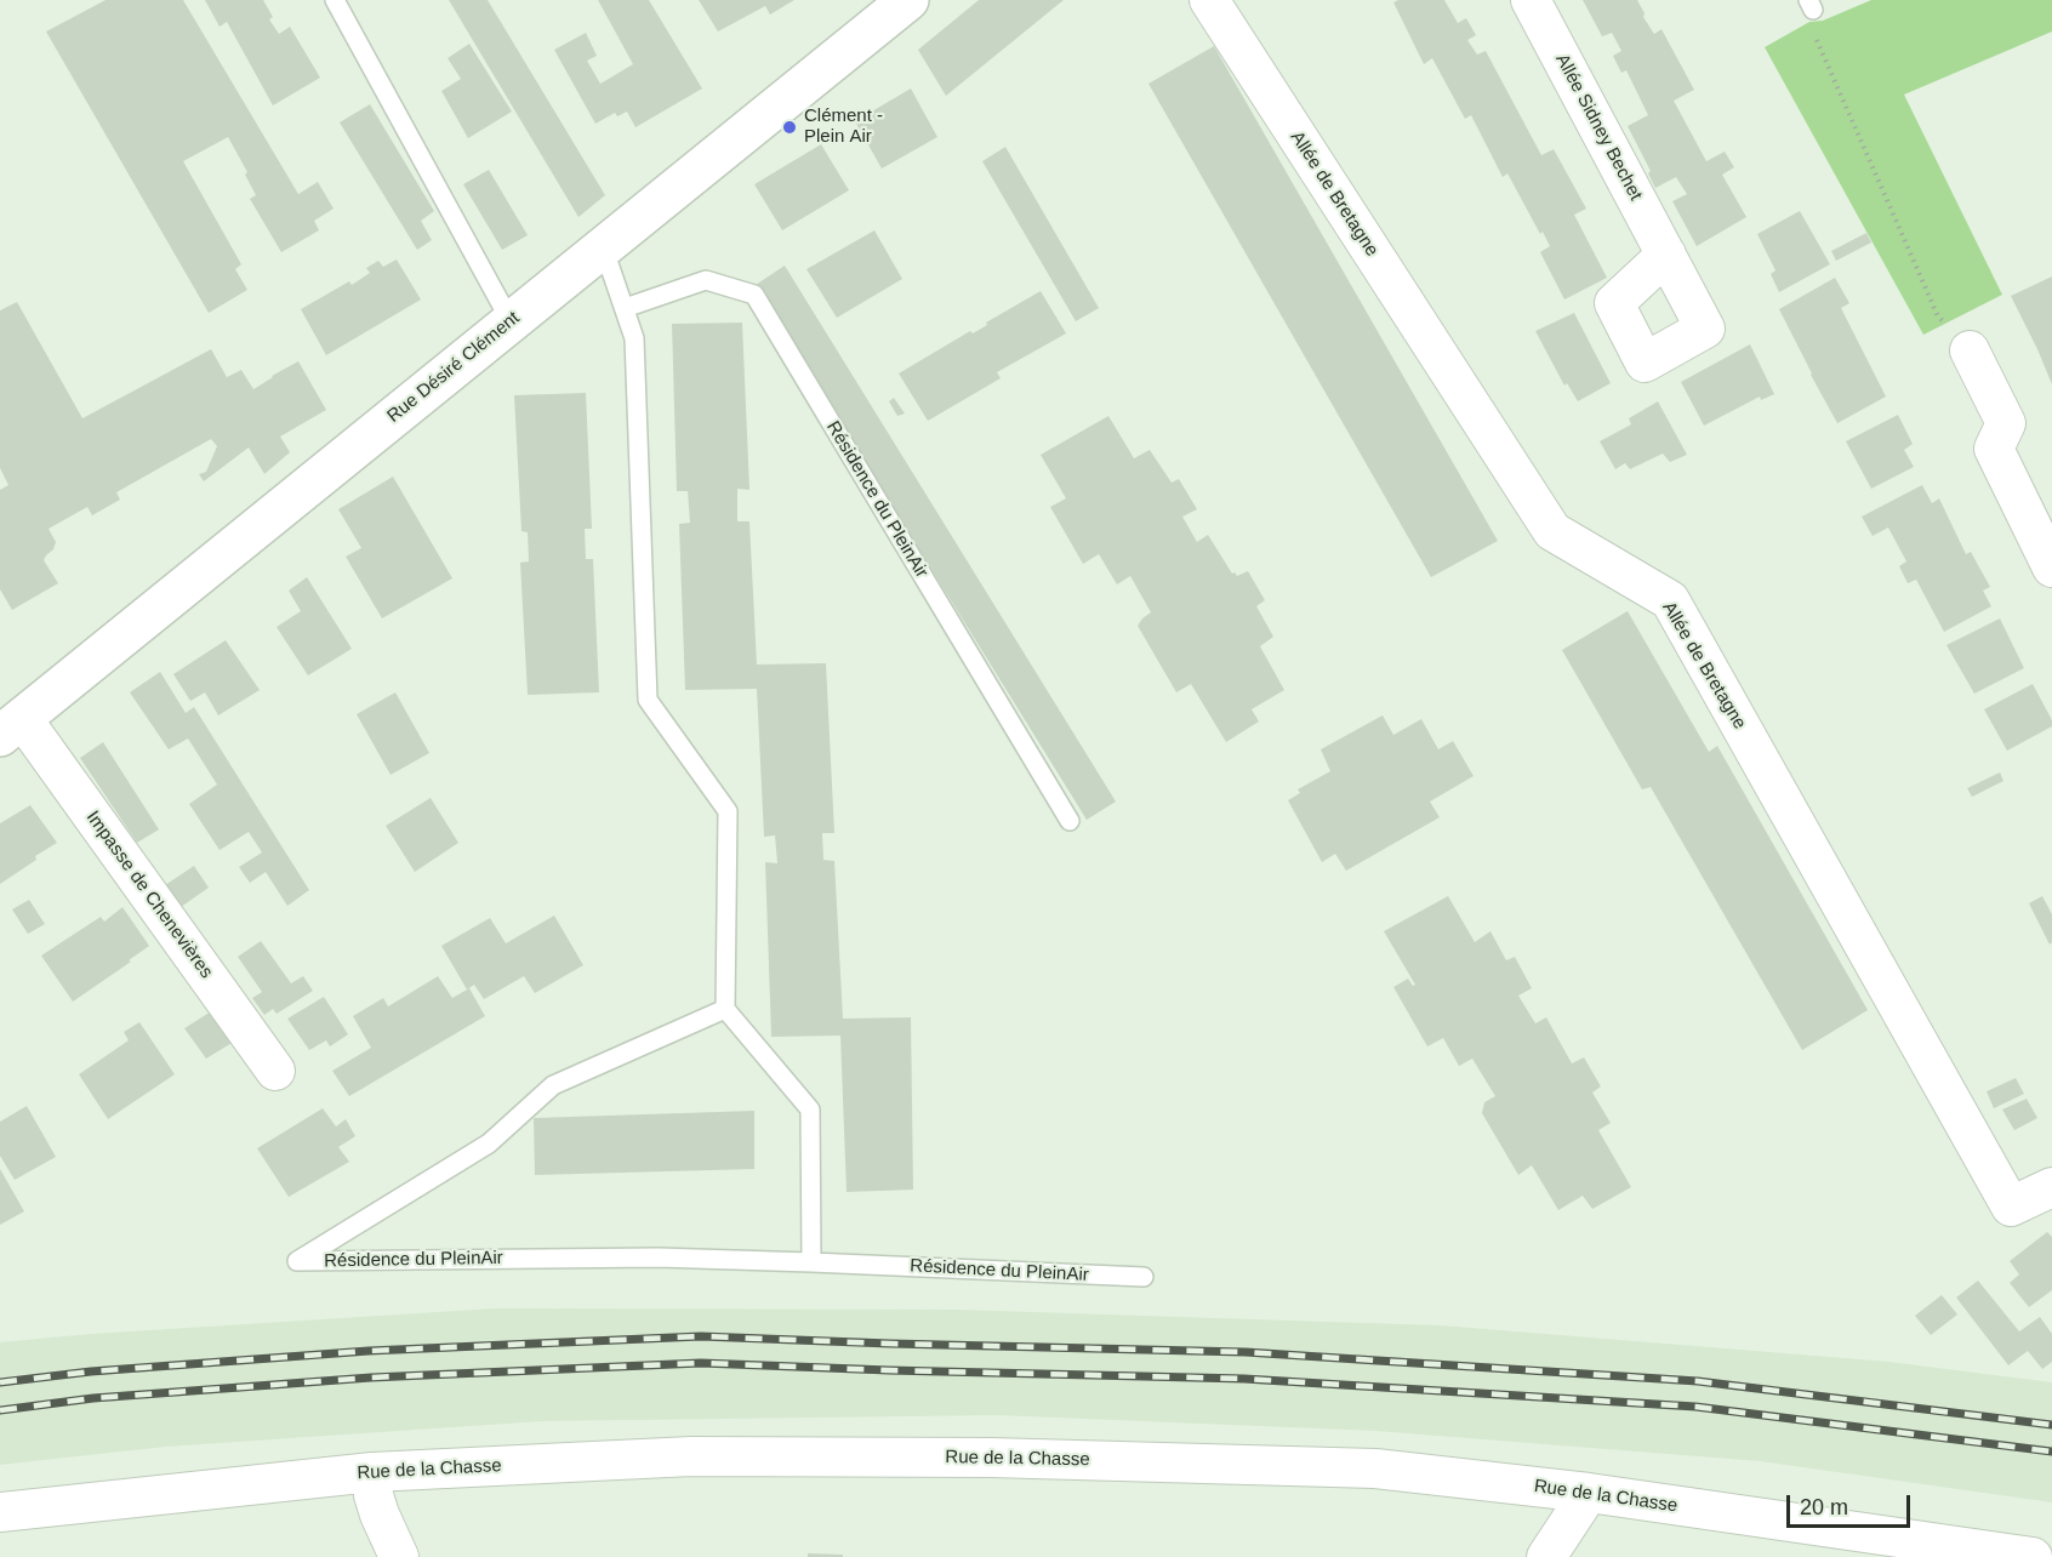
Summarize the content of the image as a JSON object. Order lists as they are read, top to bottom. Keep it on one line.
{"streets":{"main road":["Rue Désiré Clément"],"street":["Allée Sidney Bechet","Allée de Bretagne","Impasse de Chenevières","Rue de la Chasse"],"lane":["Résidence du PleinAir"]},"crossings":[["Rue Désiré Clément","Impasse de Chenevières"]],"places":["Clément - Plein Air"],"scale_bar":"20 m"}
